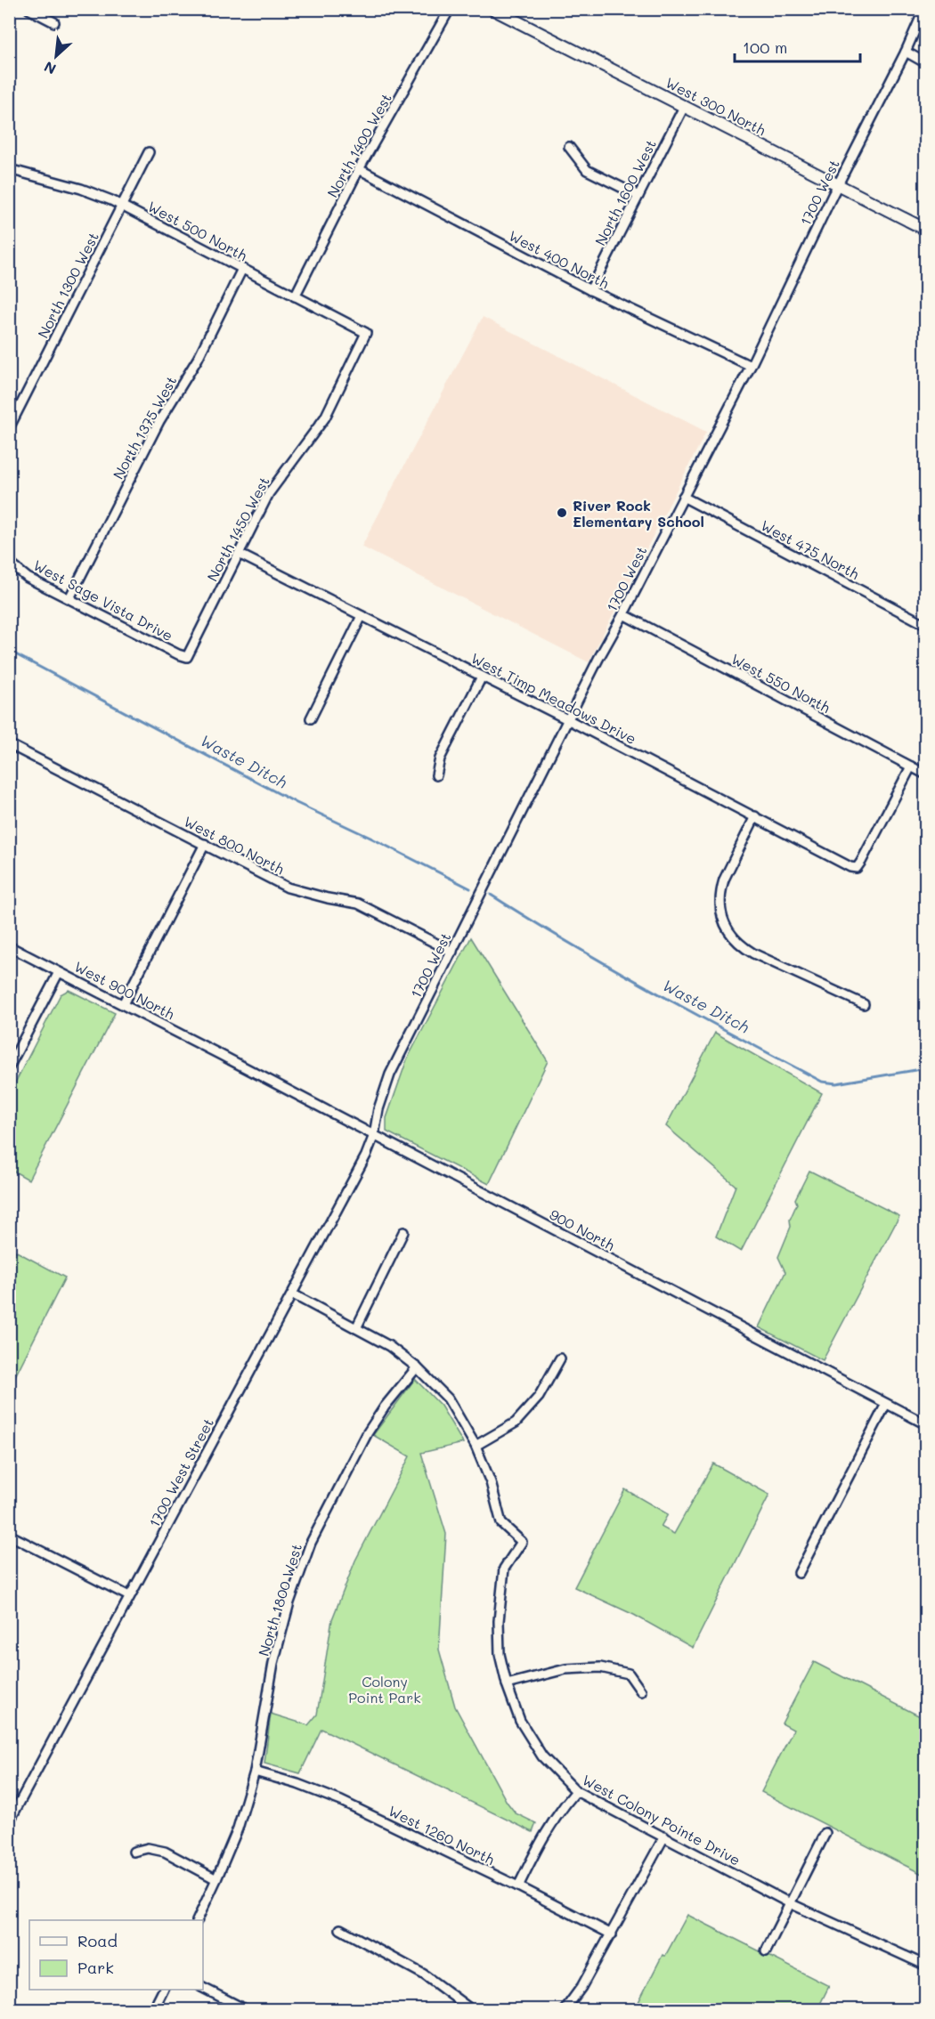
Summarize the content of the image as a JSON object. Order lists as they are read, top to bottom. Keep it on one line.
{"streets":{"street":["West 300 North","North 1400 West","North 1600 West","1700 West","West 500 North","West 400 North","North 1300 West","North 1375 West","North 1450 West","West 475 North","West Sage Vista Drive","West 550 North","West Timp Meadows Drive","West 800 North","West 900 North","900 North","1700 West Street","North 1800 West","West Colony Pointe Drive","West 1260 North"]},"crossings":[["West 300 North","North 1600 West"],["West 300 North","1700 West"],["North 1400 West","West 500 North"],["North 1400 West","West 400 North"],["North 1600 West","West 400 North"],["1700 West","West 400 North"],["1700 West","West 475 North"],["1700 West","West 550 North"],["1700 West","West Timp Meadows Drive"],["1700 West","West 800 North"],["1700 West","900 North"],["1700 West","1700 West Street"],["West 500 North","North 1300 West"],["West 500 North","North 1375 West"],["West 500 North","North 1450 West"],["North 1375 West","West Sage Vista Drive"],["North 1450 West","West Sage Vista Drive"],["North 1450 West","West Timp Meadows Drive"],["West 550 North","West Timp Meadows Drive"],["West 900 North","900 North"],["900 North","1700 West Street"],["1700 West Street","West Colony Pointe Drive"],["North 1800 West","West Colony Pointe Drive"],["North 1800 West","West 1260 North"]],"water":["Waste Ditch"],"parks":["Colony Point Park"],"places":["River Rock Elementary School"],"legend":["Road","Park"],"scale_bar":"100 m","north":"bottom left"}
